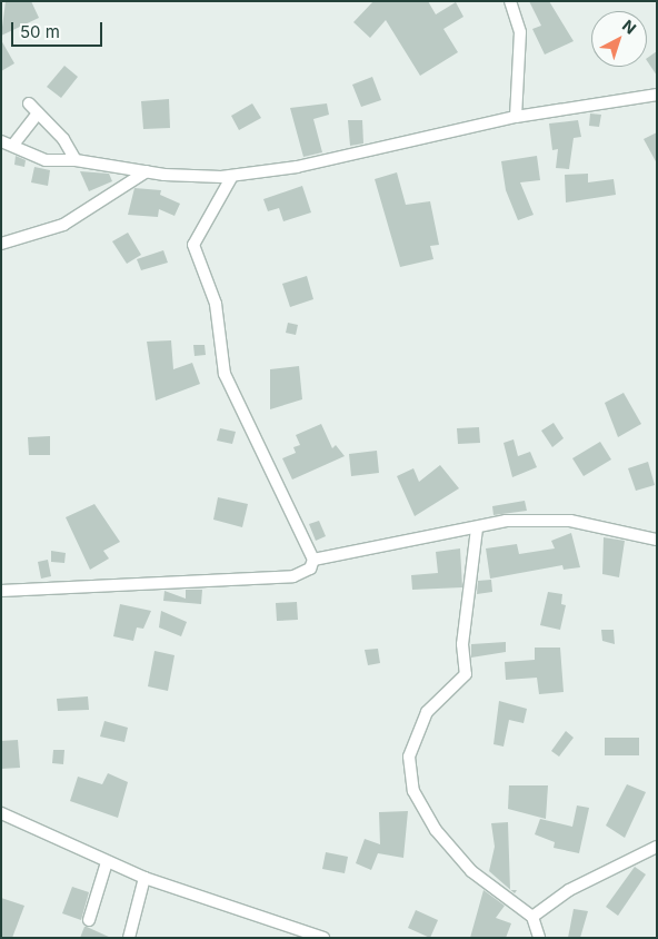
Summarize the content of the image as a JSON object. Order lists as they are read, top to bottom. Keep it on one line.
{"scale_bar":"50 m","north":"top right"}
